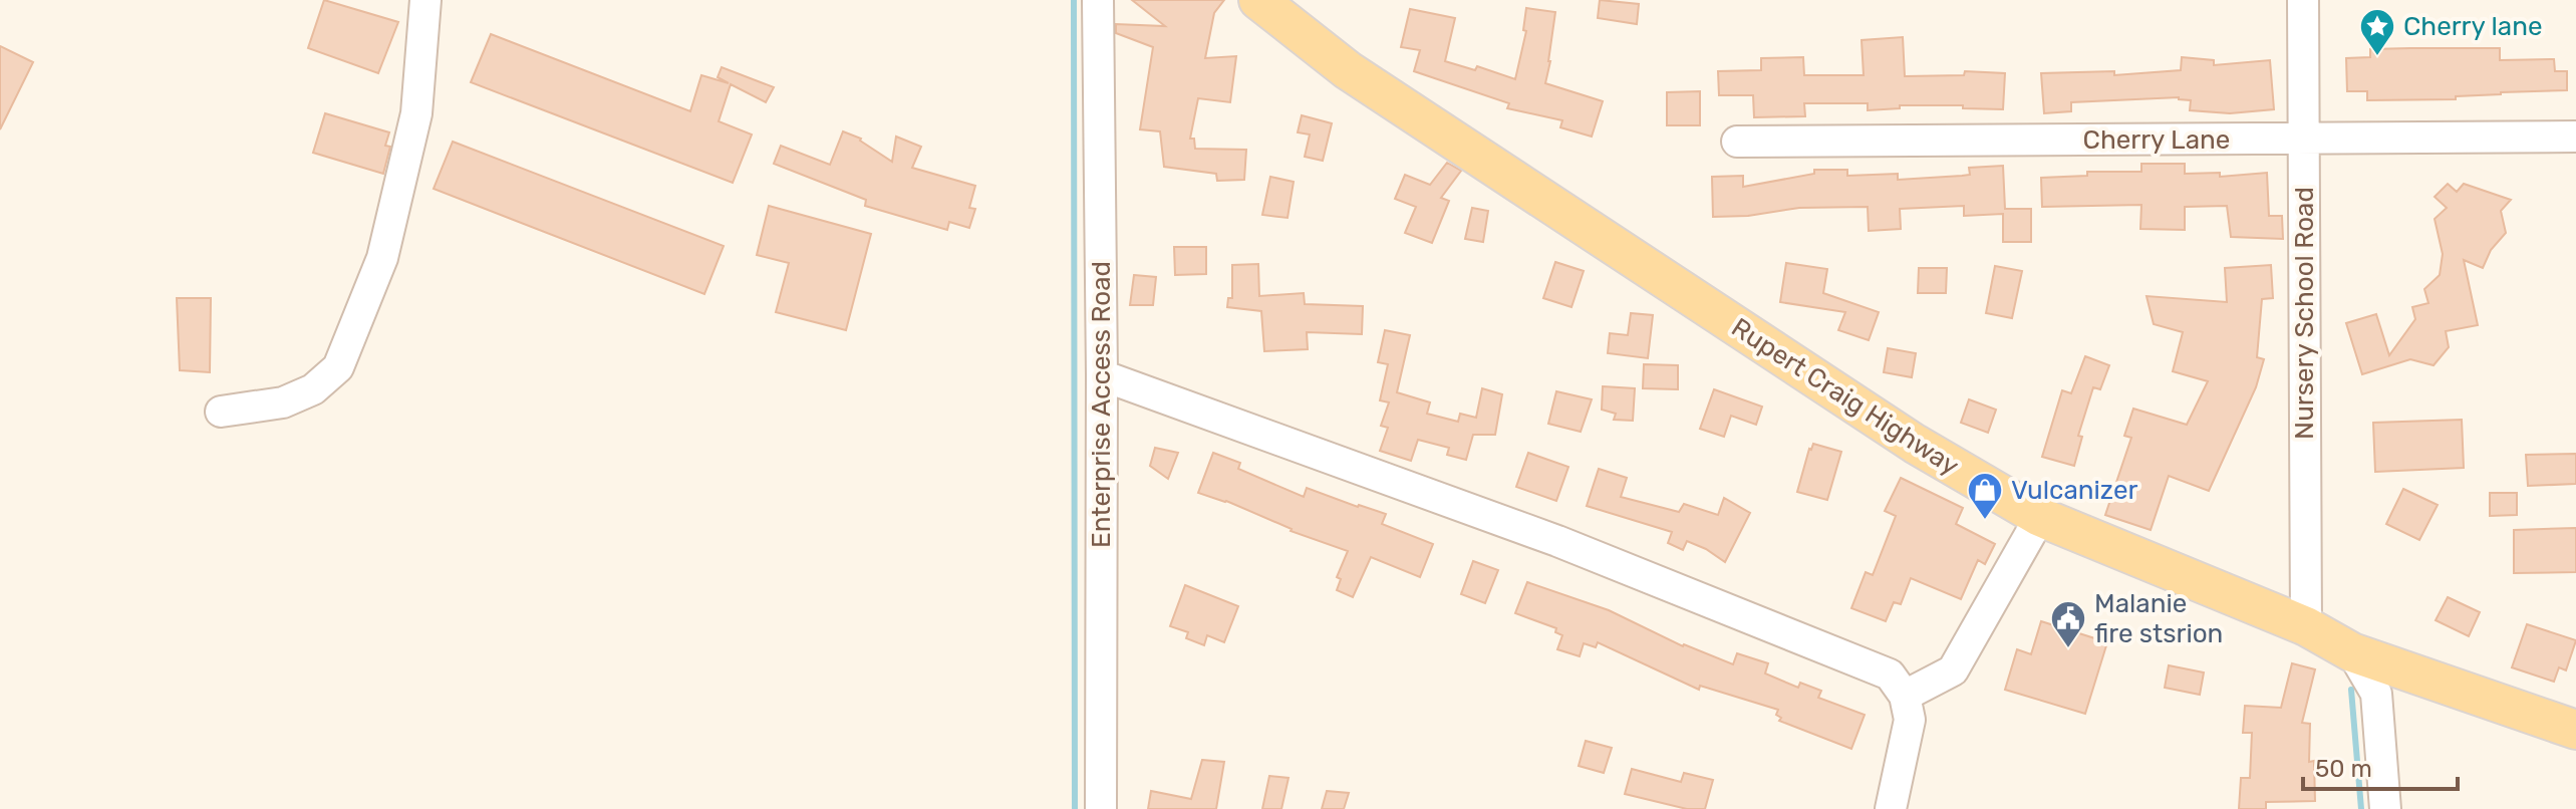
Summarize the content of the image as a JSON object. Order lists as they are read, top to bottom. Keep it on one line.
{"streets":{"main road":["Rupert Craig Highway"],"street":["Cherry Lane","Nursery School Road","Enterprise Access Road"]},"crossings":[["Cherry Lane","Nursery School Road"],["Nursery School Road","Rupert Craig Highway"]],"places":{"place":["Cherry lane"],"shop":["Vulcanizer"],"public building":["Malanie fire stsrion"]},"scale_bar":"50 m"}
